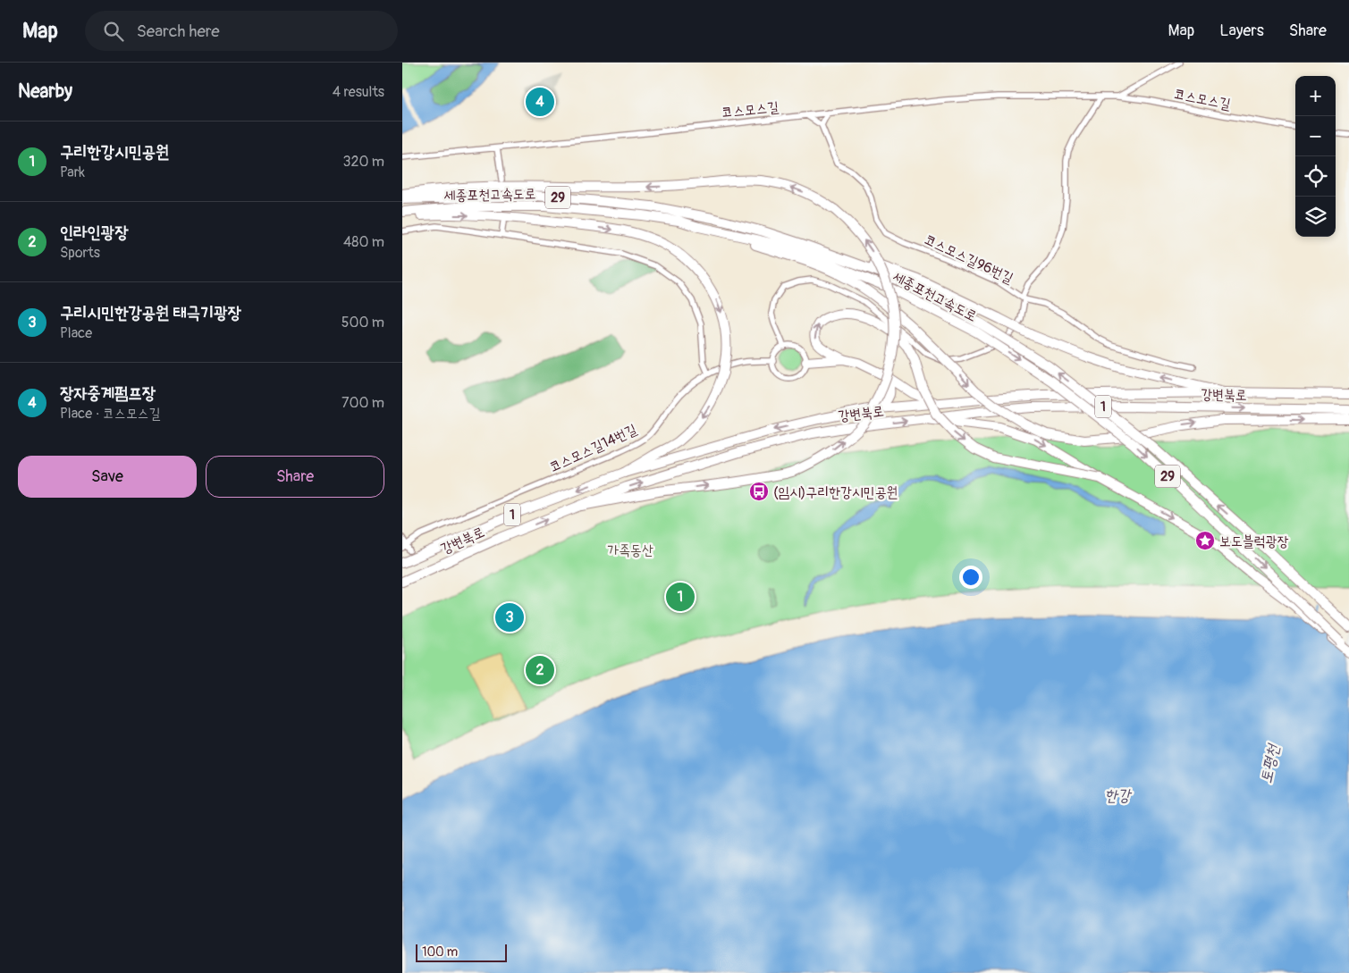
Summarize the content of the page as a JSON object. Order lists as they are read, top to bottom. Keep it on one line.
{"streets":{"highway":["세종포천고속도로","29","강변북로","1"],"street":["코스모스길","코스모스길96번길","코스모스길14번길"]},"crossings":[["코스모스길96번길","코스모스길14번길"]],"water":["토평천","한강"],"parks":["가족동산"],"places":{"bus stop":["(임시)구리한강시민공원"],"place":["보도블럭광장"]},"scale_bar":"100 m","page":{"header":"Map","search":"Search here","nav":["Map","Layers","Share"],"heading":["Nearby","4 results"],"map_buttons":["+","−"],"pins":["4","1","3","2"],"list":[{"mark":"1","name":"구리한강시민공원","note":"Park","value":"320 m"},{"mark":"2","name":"인라인광장","note":"Sports","value":"480 m"},{"mark":"3","name":"구리시민한강공원 태극기광장","note":"Place","value":"500 m"},{"mark":"4","name":"장자중계펌프장","note":"Place · 코스모스길","value":"700 m"}],"buttons":["Save","Share"],"scale":"100 m"}}
